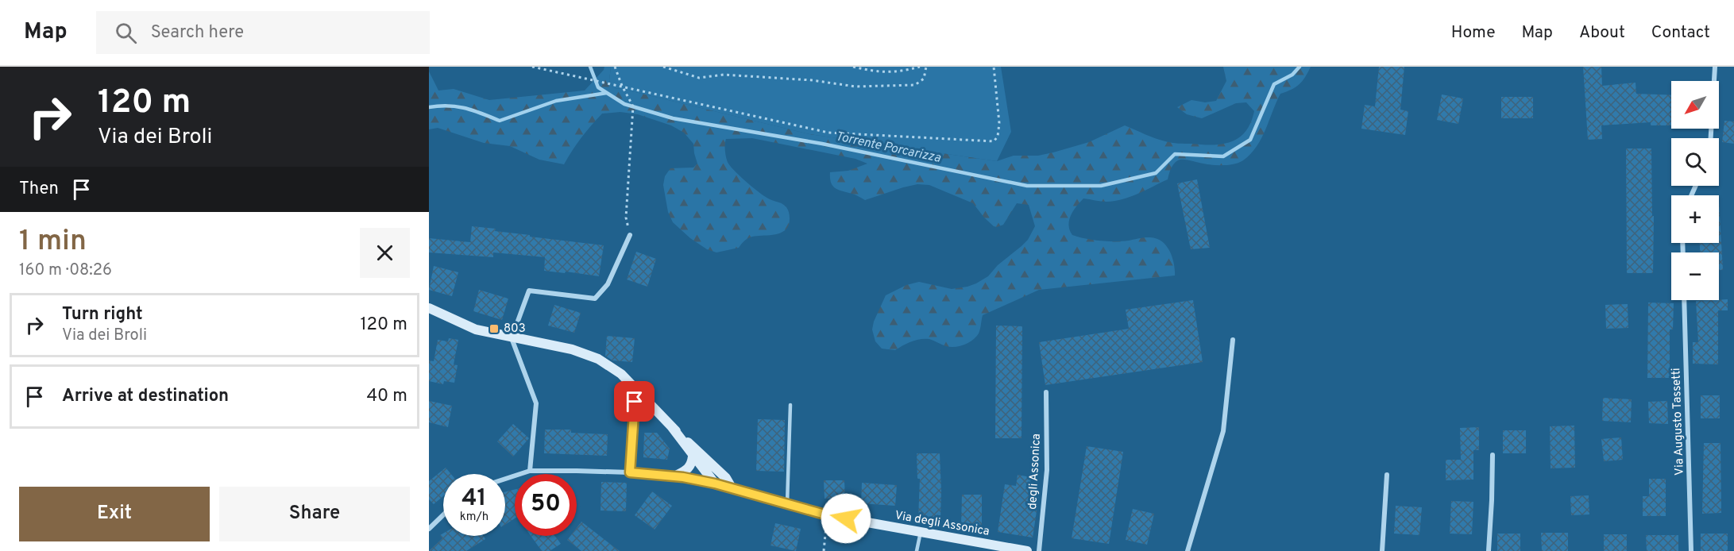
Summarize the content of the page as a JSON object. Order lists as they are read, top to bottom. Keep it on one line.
{"streets":{"main road":["Via degli Assonica"],"street":["Via Augusto Tassetti","degli Assonica"]},"water":["Torrente Porcarizza"],"places":{"transit":["803"]},"north":"bottom left","page":{"header":"Map","search":"Search here","nav":["Home","Map","About","Contact"],"turn":["120 m","Via dei Broli"],"map_buttons":["+","−"],"then":"Then","heading":["1 min","160 m · 08:26"],"list":[{"name":"Turn right","note":"Via dei Broli","value":"120 m"},{"name":"Arrive at destination","value":"40 m"}],"speed":"41 km/h","limit":"50","buttons":["Exit","Share"]}}
